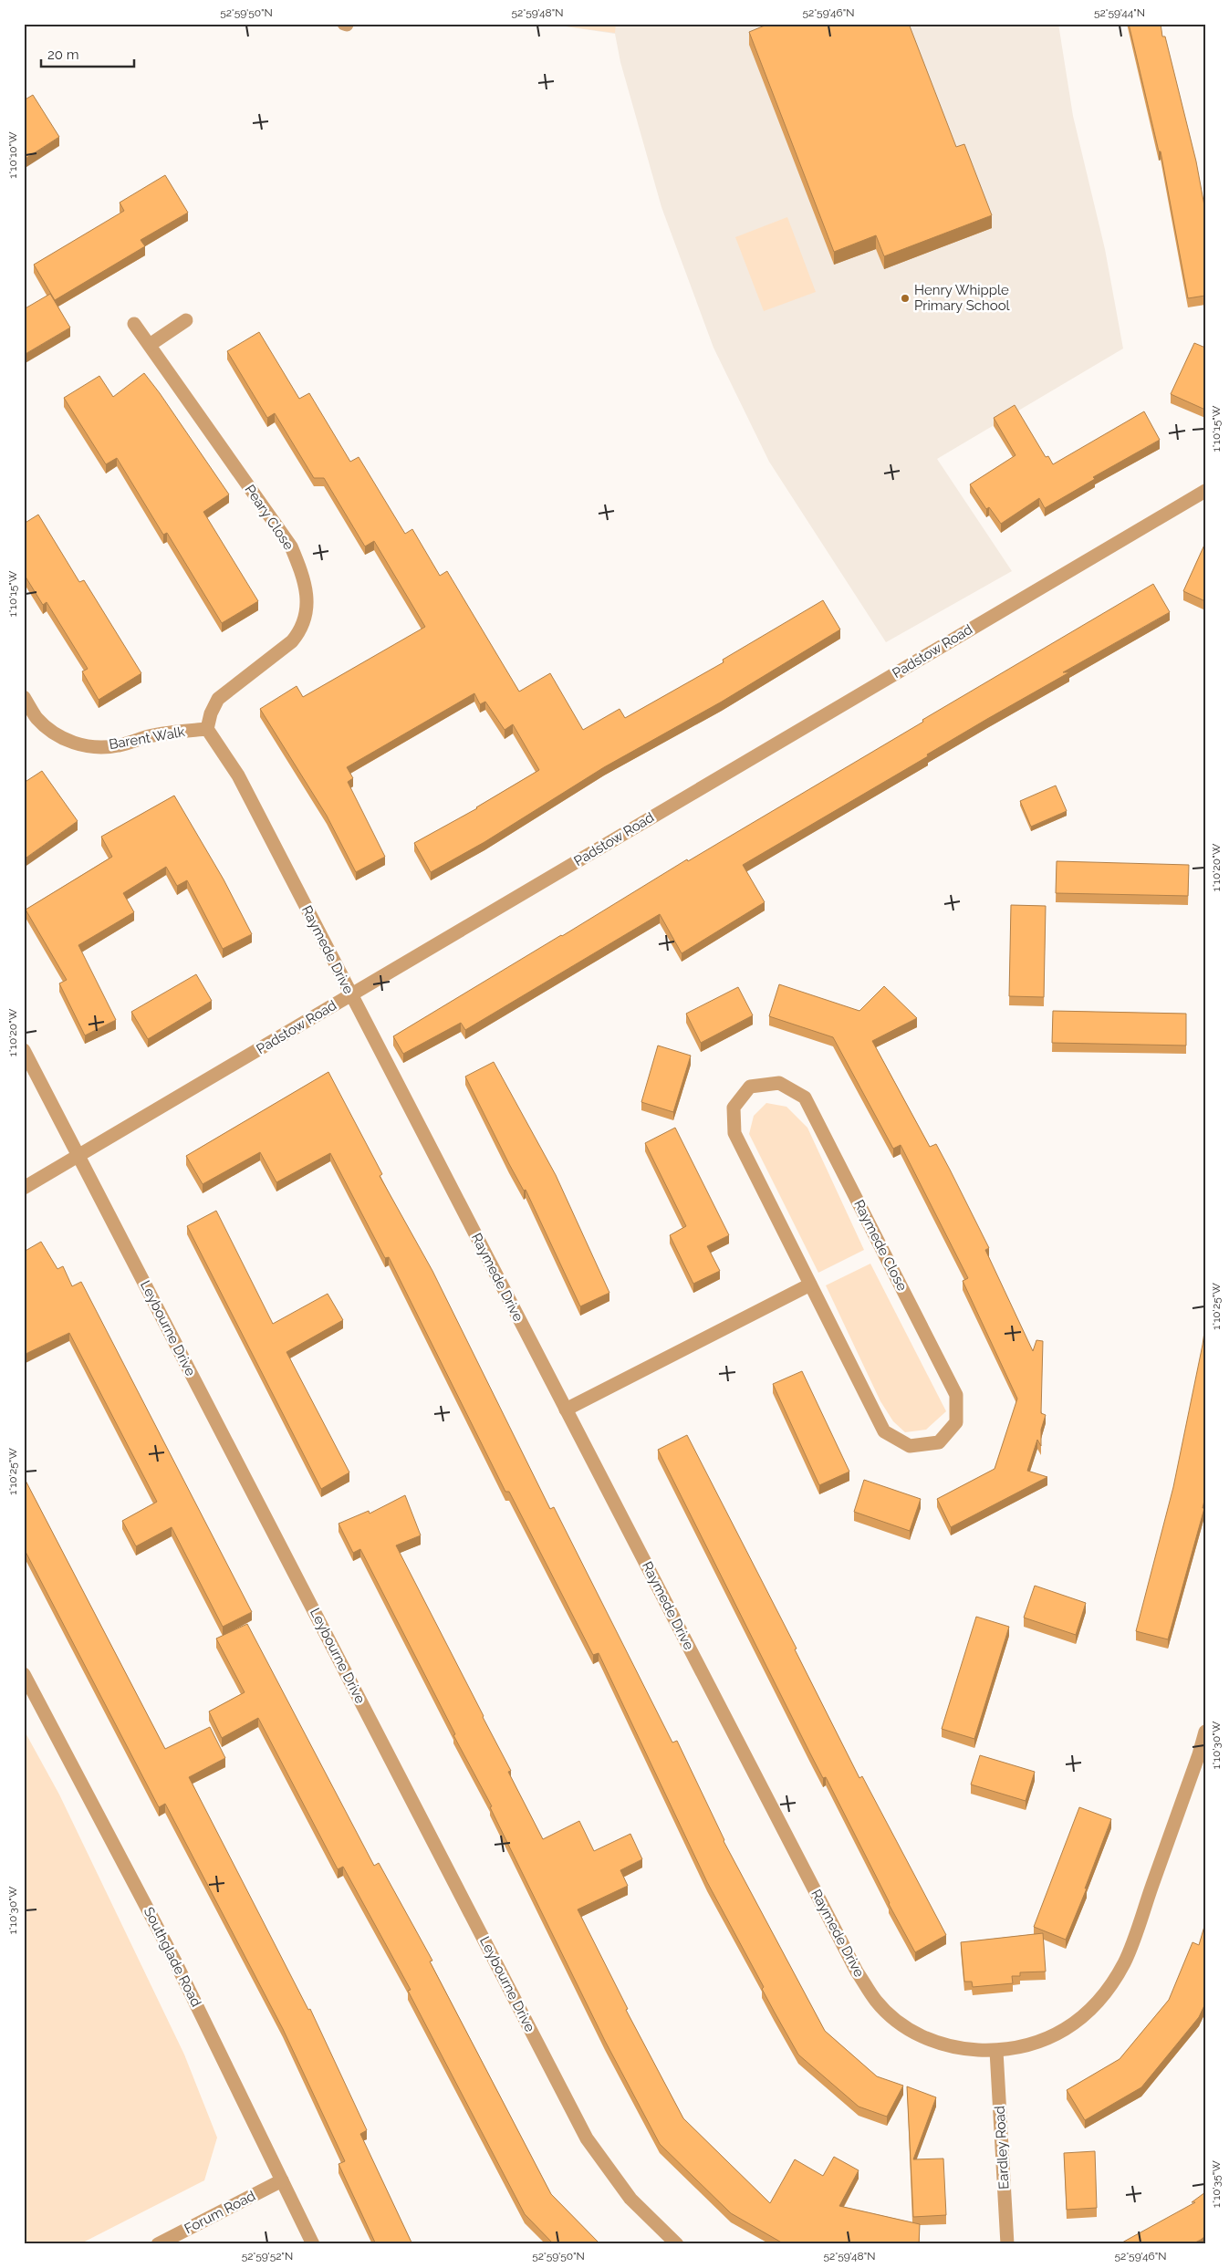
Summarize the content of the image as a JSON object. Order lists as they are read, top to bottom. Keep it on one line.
{"streets":{"street":["Peary Close","Padstow Road","Barent Walk","Raymede Drive","Raymede Close","Leybourne Drive","Southglade Road","Eardley Road","Forum Road"]},"crossings":[["Peary Close","Barent Walk"],["Peary Close","Raymede Drive"],["Padstow Road","Raymede Drive"],["Padstow Road","Leybourne Drive"],["Barent Walk","Raymede Drive"],["Raymede Drive","Eardley Road"],["Southglade Road","Forum Road"]],"places":["Henry Whipple Primary School"],"scale_bar":"20 m","coordinates":["52°59'50\"N","52°59'48\"N","52°59'46\"N","52°59'44\"N","1°10'10\"W","1°10'15\"W","1°10'20\"W","1°10'25\"W","1°10'30\"W","1°10'35\"W","52°59'52\"N"]}
